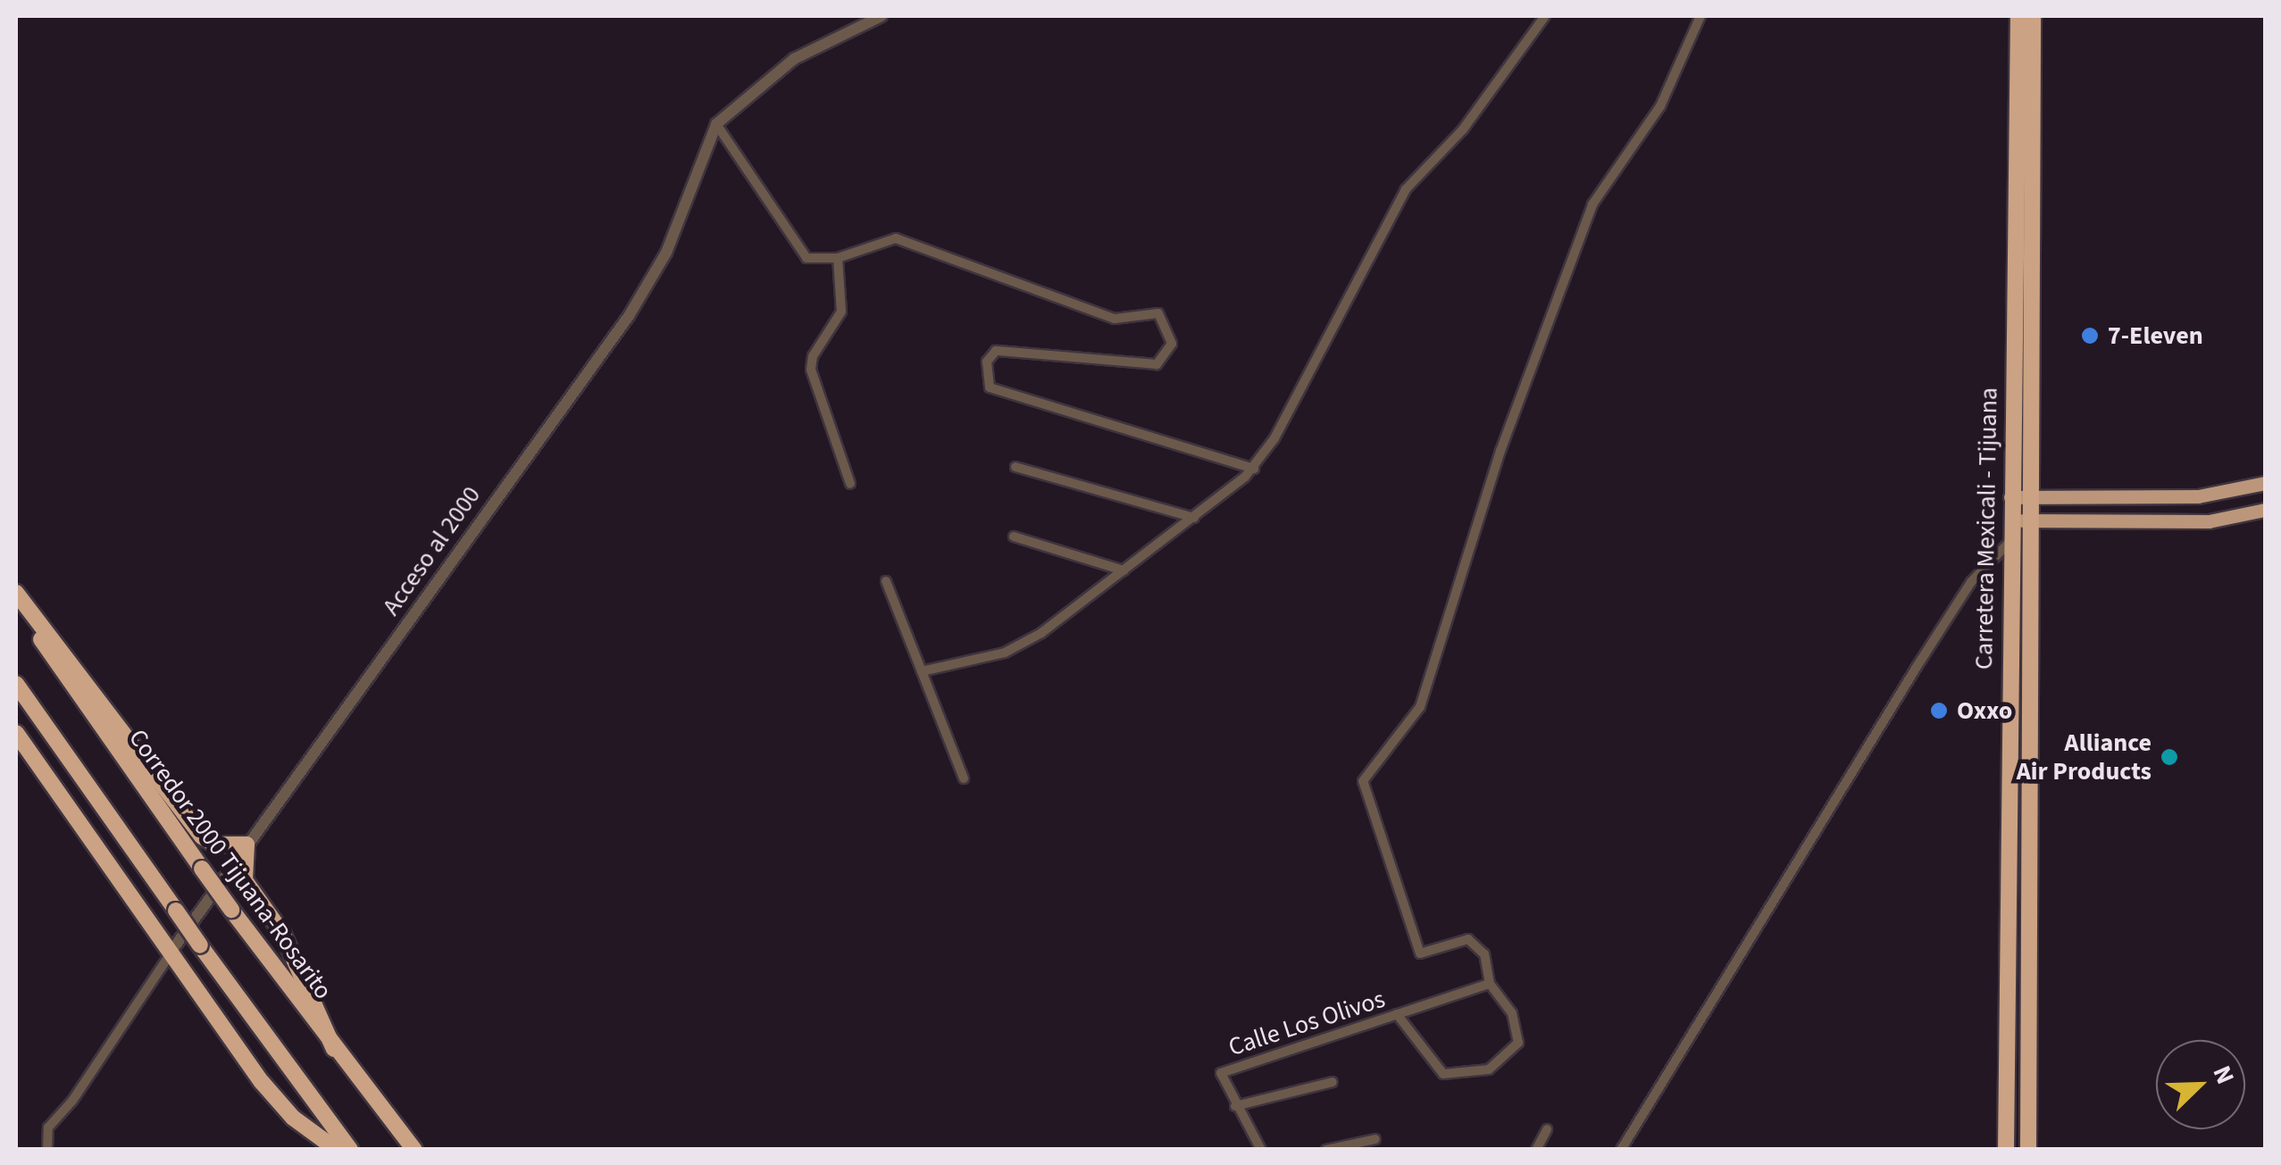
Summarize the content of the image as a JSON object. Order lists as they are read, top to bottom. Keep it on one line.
{"streets":{"highway":["Carretera Mexicali - Tijuana","Corredor 2000 Tijuana-Rosarito"],"street":["Acceso al 2000","Calle Los Olivos"]},"places":["7-Eleven","Oxxo","Alliance Air Products"],"north":"top right"}
